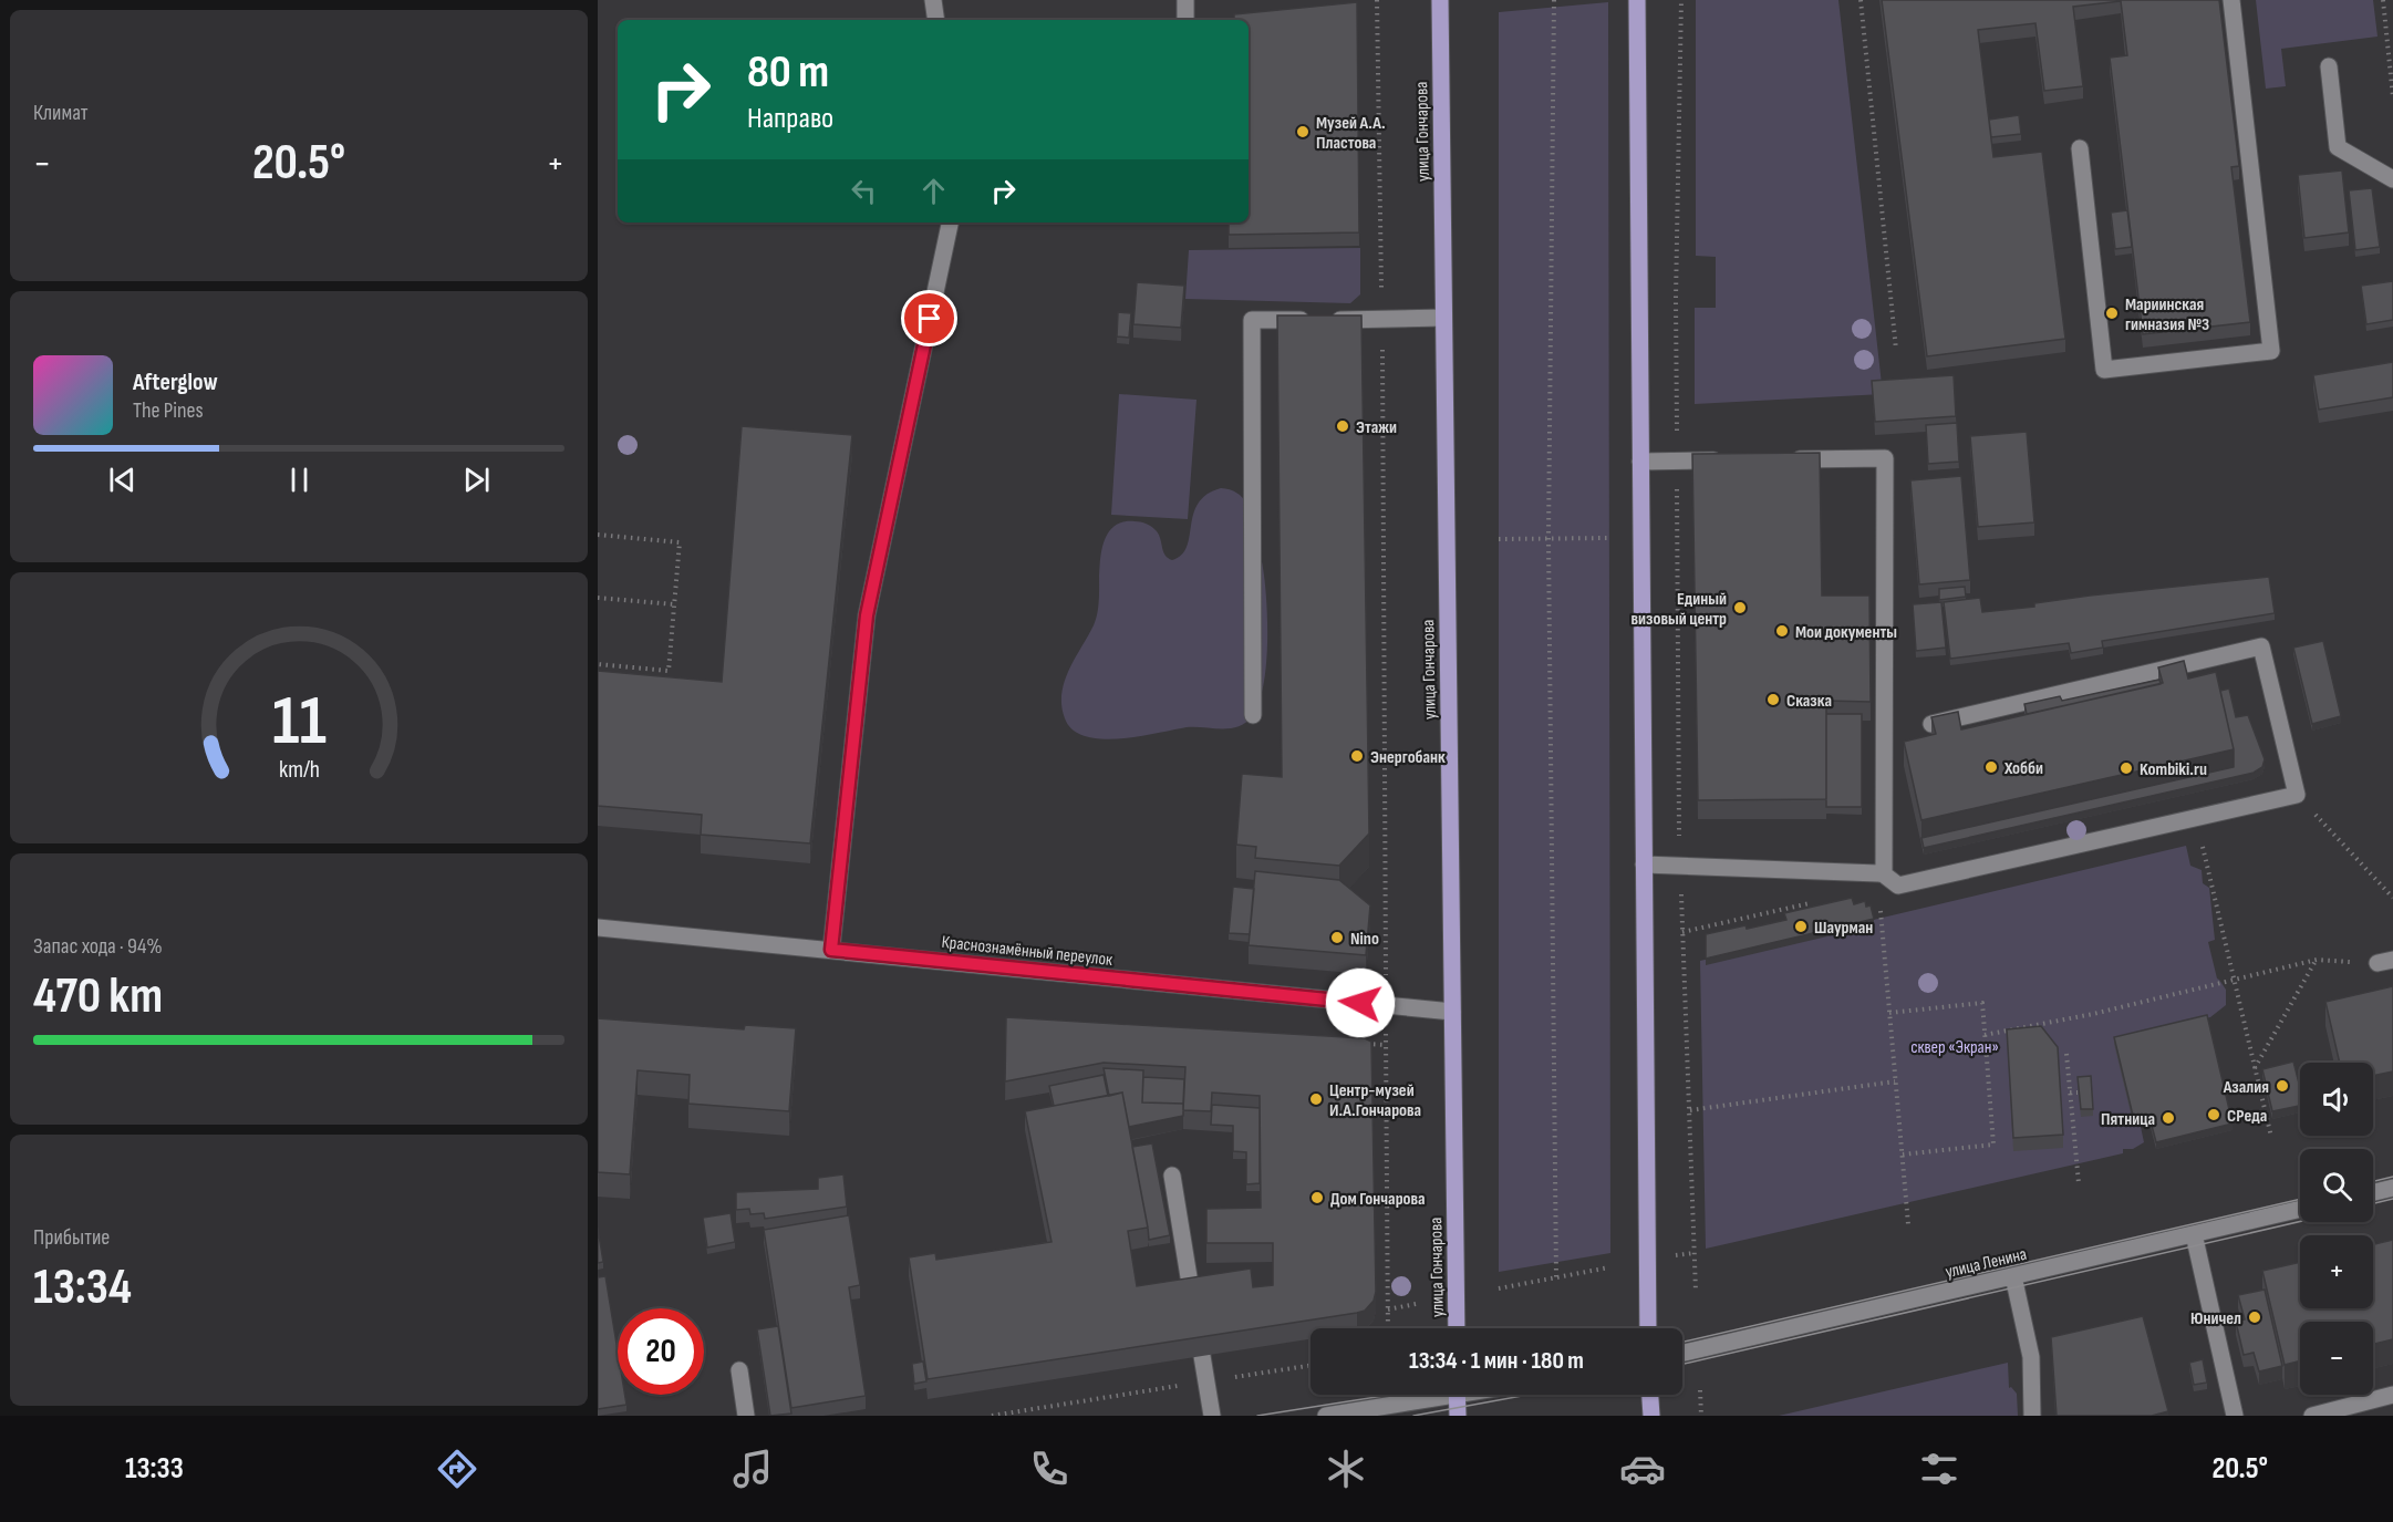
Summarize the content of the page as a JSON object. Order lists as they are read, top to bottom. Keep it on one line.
{"streets":{"main road":["улица Гончарова"],"street":["Краснознамённый переулок","улица Ленина"]},"crossings":[["улица Гончарова","Краснознамённый переулок"]],"parks":["сквер «Экран»"],"places":["Музей А.А. Пластова","Мариинская гимназия №3","Этажи","Единый визовый центр","Мои документы","Сказка","Энергобанк","Хобби","Kombiki.ru","Шаурман","Nino","Азалия","Центр-музей И.А.Гончарова","СРеда","Пятница","Дом Гончарова","Юничел"],"page":{"tile":["Климат",["Запас хода · 94%","470 km"],["Прибытие","13:34"]],"turn":["80 m","Направо"],"heat":["−","20.5°","+"],"song":["Afterglow","The Pines"],"map_buttons":["+","−"],"limit":"20","trip":"13:34 · 1 мин · 180 m","tabs":["13:33","20.5°"],"gauge":["11","km/h"]}}
